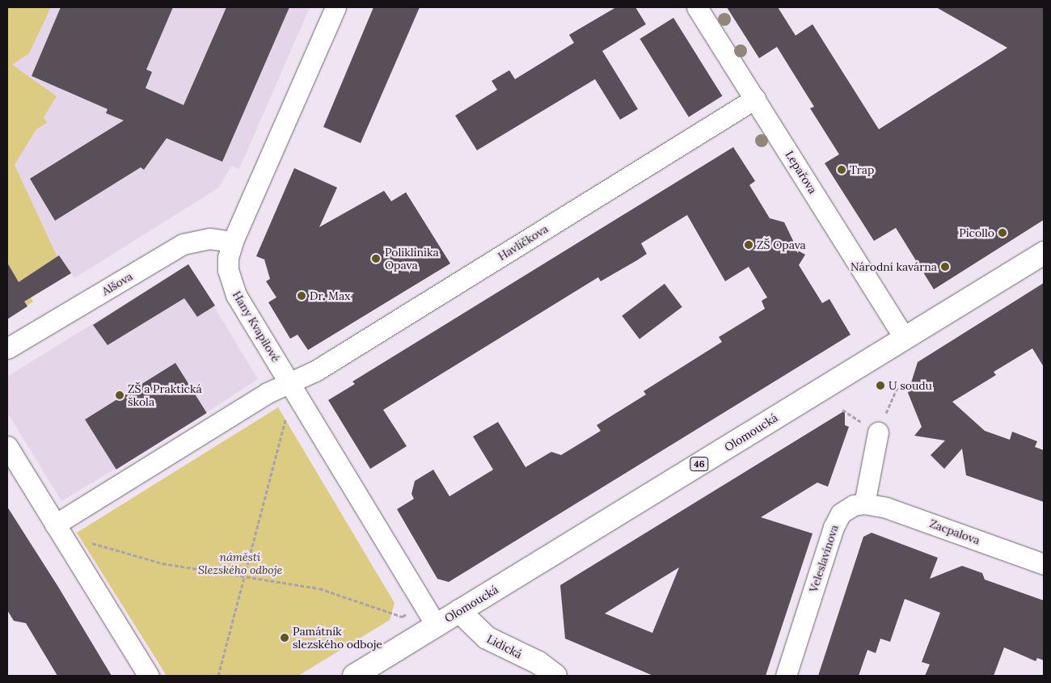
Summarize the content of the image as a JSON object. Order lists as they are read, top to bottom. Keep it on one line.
{"streets":{"main road":["Olomoucká","46","Lidická"],"street":["Lepařova","Havlíčkova","Alšova","Hany Kvapilové","Zacpalova","Veleslavínova"]},"crossings":[["Lepařova","Havlíčkova"],["Lepařova","Olomoucká"],["Havlíčkova","Hany Kvapilové"],["Alšova","Hany Kvapilové"],["Hany Kvapilové","Olomoucká"],["Olomoucká","Lidická"],["Zacpalova","Veleslavínova"]],"parks":["náměstí Slezského odboje"],"places":["Trap","Picollo","ZŠ Opava","Poliklinika Opava","Národní kavárna","Dr. Max","U soudu","ZŠ a Praktická škola","Památník slezského odboje"]}
